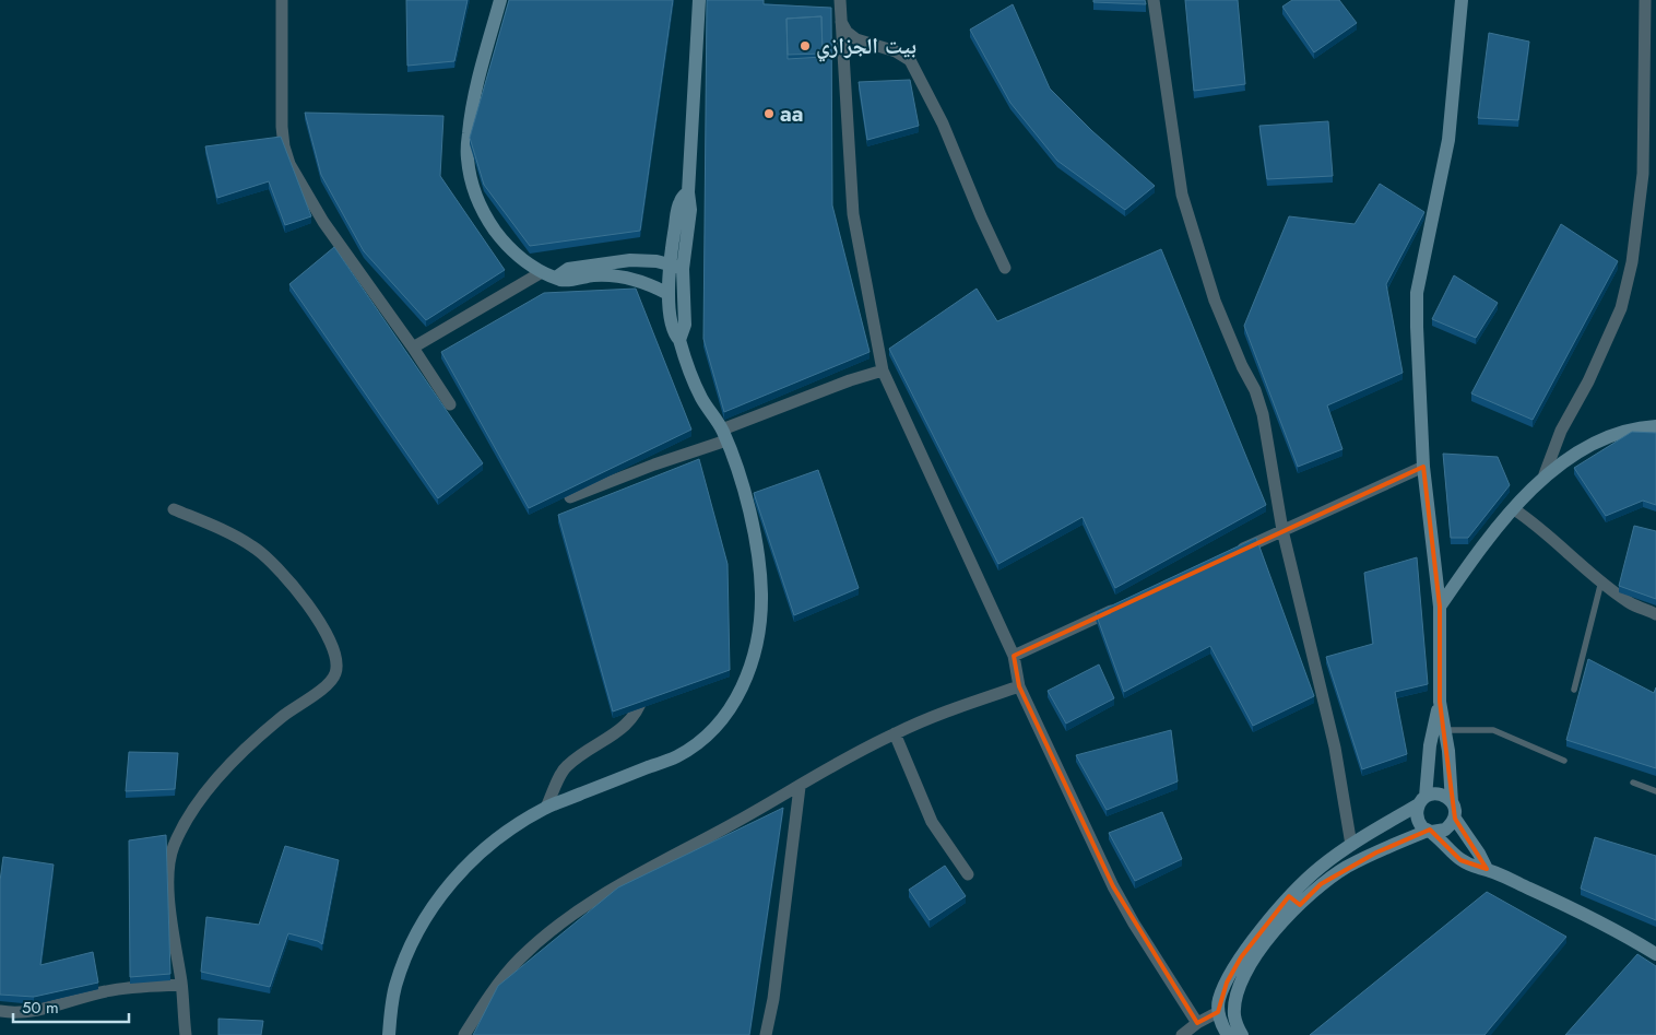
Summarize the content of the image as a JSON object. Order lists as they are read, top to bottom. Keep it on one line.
{"places":["بيت الجزازي","aa"],"scale_bar":"50 m"}
